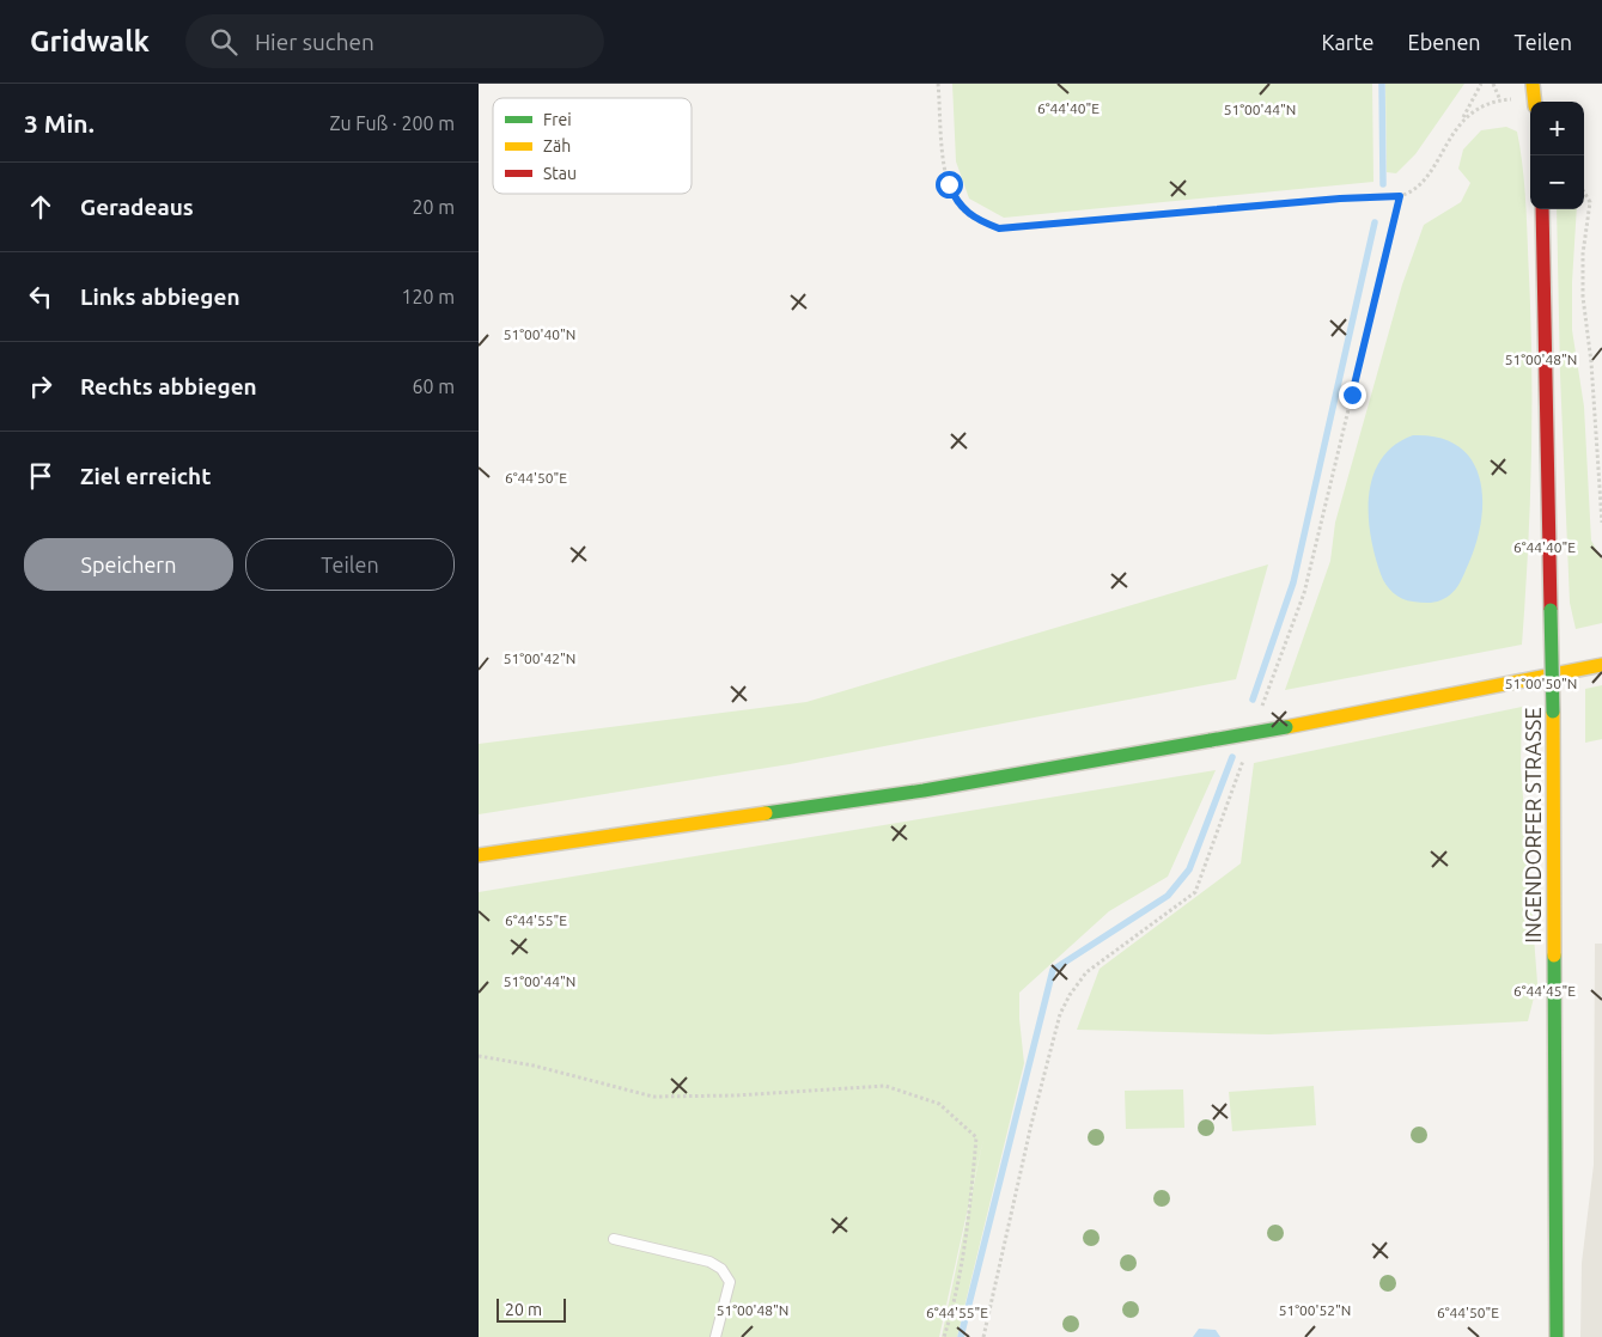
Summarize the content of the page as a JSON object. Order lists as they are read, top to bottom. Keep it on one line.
{"streets":{"main road":["INGENDORFER STRASSE"]},"legend":["Frei","Zäh","Stau"],"scale_bar":"20 m","page":{"header":"Gridwalk","search":"Hier suchen","nav":["Karte","Ebenen","Teilen"],"heading":["3 Min.","Zu Fuß · 200 m"],"map_buttons":["+","−"],"list":[["Geradeaus","20 m"],["Links abbiegen","120 m"],["Rechts abbiegen","60 m"],"Ziel erreicht"],"buttons":["Speichern","Teilen"],"scale":"20 m"},"coordinates":["6°44'40\"E","51°00'44\"N","51°00'40\"N","51°00'48\"N","6°44'50\"E","51°00'42\"N","51°00'50\"N","6°44'55\"E","6°44'45\"E","51°00'52\"N"]}
